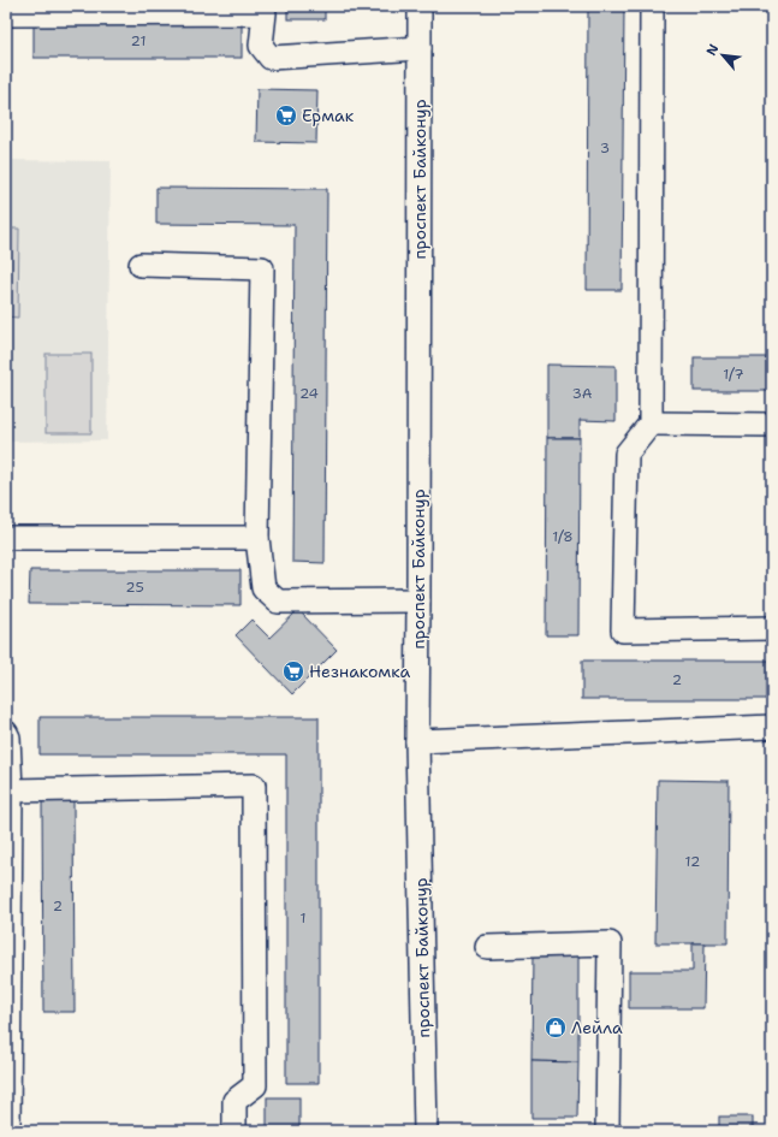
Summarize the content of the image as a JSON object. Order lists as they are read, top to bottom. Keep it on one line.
{"streets":{"street":["проспект Байконур"]},"places":{"supermarket":["Ермак","Незнакомка"],"shop":["Лейла"]},"house_numbers":["21","3","1/7","24","3А","1/8","25","2","12","2","1"],"north":"top left"}
